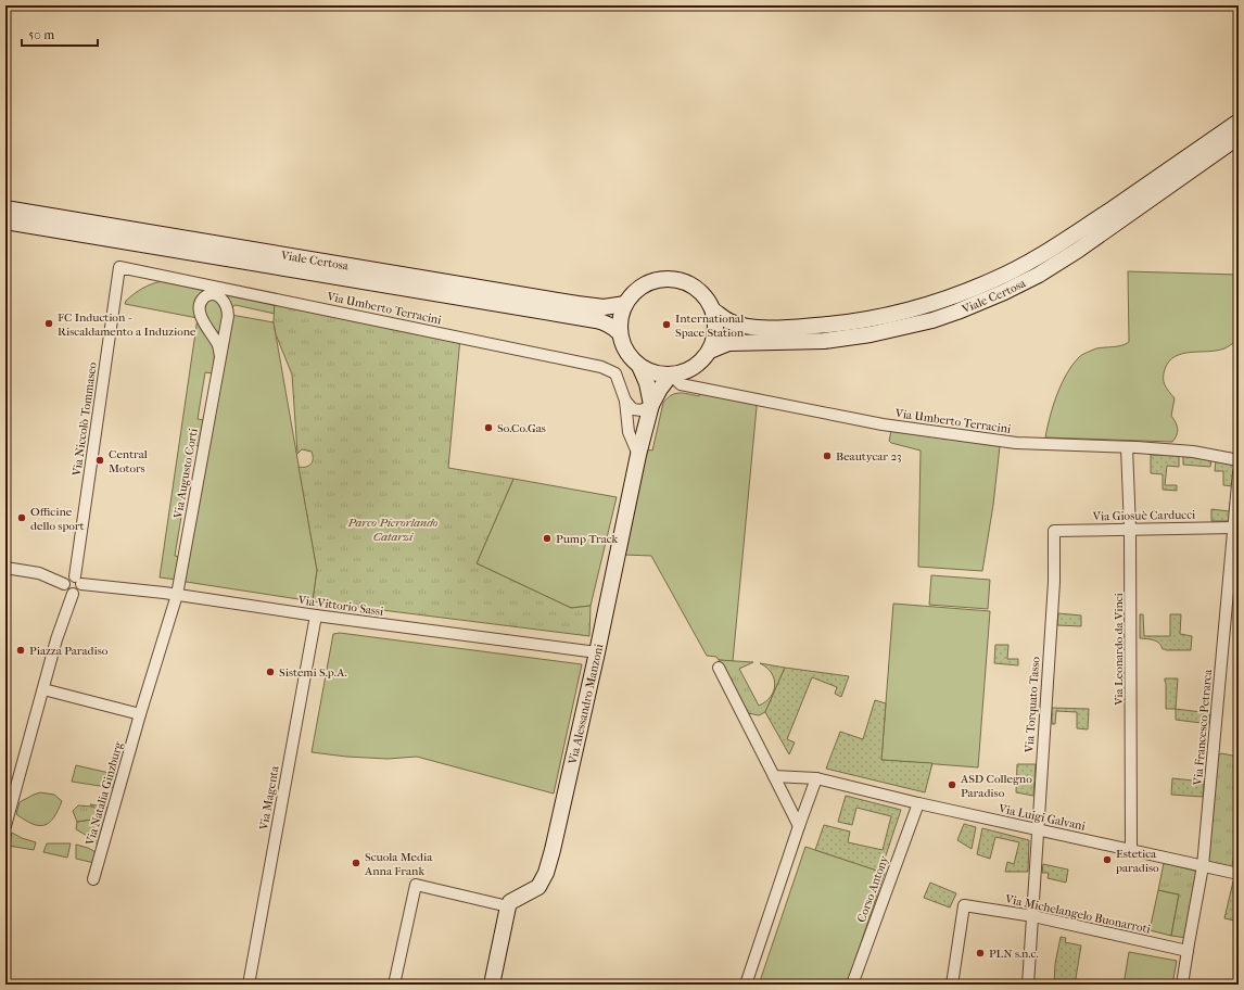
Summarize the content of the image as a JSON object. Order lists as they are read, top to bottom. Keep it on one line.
{"streets":{"main road":["Viale Certosa","Via Alessandro Manzoni"],"street":["Via Umberto Terracini","Via Niccolò Tommaseo","Via Augusto Corti","Via Giosuè Carducci","Via Vittorio Sassi","Via Leonardo da Vinci","Via Torquato Tasso","Via Francesco Petrarca","Via Natalia Ginzburg","Via Magenta","Via Luigi Galvani","Corso Antony","Via Michelangelo Buonarroti"]},"crossings":[["Viale Certosa","Via Umberto Terracini"],["Viale Certosa","Via Alessandro Manzoni"],["Via Umberto Terracini","Via Niccolò Tommaseo"],["Via Umberto Terracini","Via Leonardo da Vinci"],["Via Umberto Terracini","Via Alessandro Manzoni"],["Via Niccolò Tommaseo","Via Vittorio Sassi"],["Via Augusto Corti","Via Vittorio Sassi"],["Via Augusto Corti","Via Natalia Ginzburg"],["Via Giosuè Carducci","Via Leonardo da Vinci"],["Via Giosuè Carducci","Via Torquato Tasso"],["Via Giosuè Carducci","Via Francesco Petrarca"],["Via Vittorio Sassi","Via Alessandro Manzoni"],["Via Vittorio Sassi","Via Natalia Ginzburg"],["Via Vittorio Sassi","Via Magenta"],["Via Leonardo da Vinci","Via Luigi Galvani"],["Via Torquato Tasso","Via Luigi Galvani"],["Via Torquato Tasso","Via Michelangelo Buonarroti"],["Via Francesco Petrarca","Via Luigi Galvani"],["Via Francesco Petrarca","Via Michelangelo Buonarroti"],["Via Luigi Galvani","Corso Antony"]],"parks":["Parco Pierorlando Catarzi"],"places":["FC Induction - Riscaldamento a Induzione","International Space Station","So.Co.Gas","Beautycar 23","Central Motors","Officine dello sport","Pump Track","Piazza Paradiso","Sistemi S.p.A.","ASD Collegno Paradiso","Estetica paradiso","Scuola Media Anna Frank","PLN s.n.c."],"scale_bar":"50 m"}
